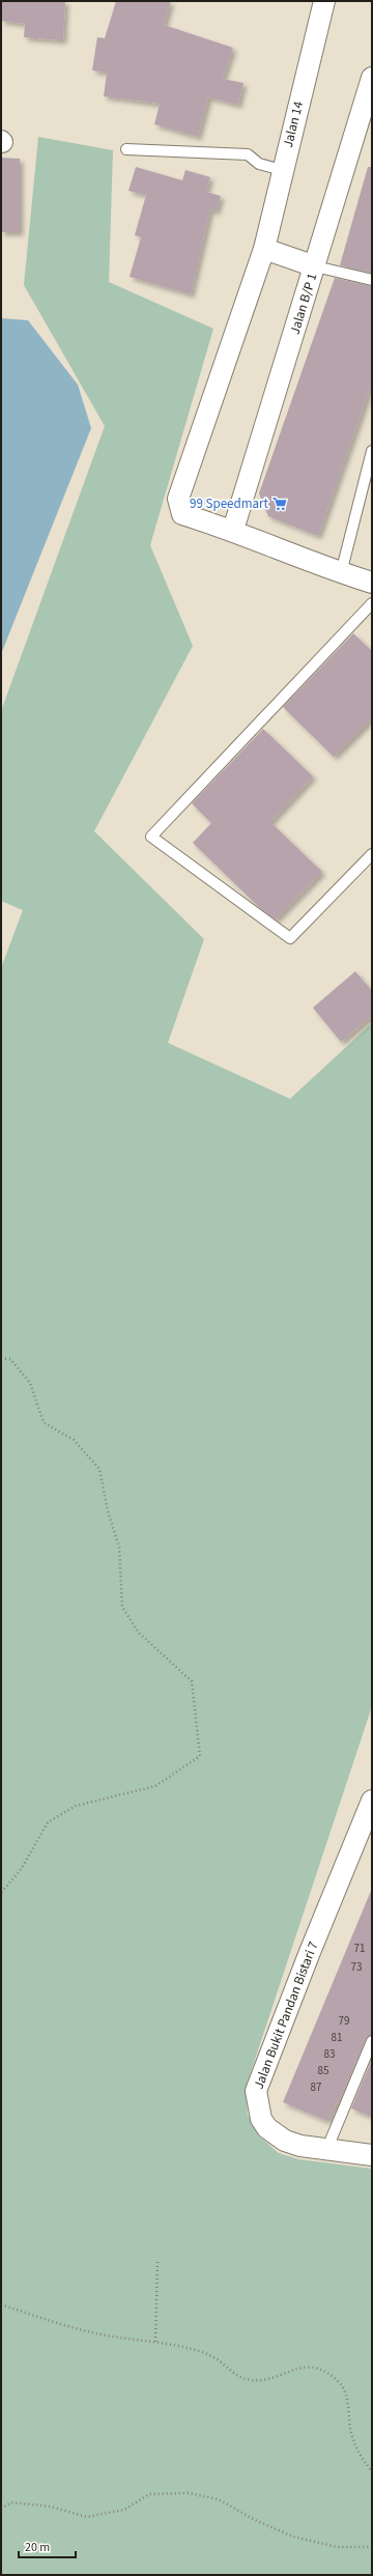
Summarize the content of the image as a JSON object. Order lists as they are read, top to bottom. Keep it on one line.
{"streets":{"street":["Jalan 14","Jalan B/P 1","Jalan Bukit Pandan Bistari 7"]},"crossings":[["Jalan 14","Jalan B/P 1"]],"places":{"supermarket":["99 Speedmart"]},"house_numbers":["71","73","79","81","83","85","87"],"scale_bar":"20 m"}
